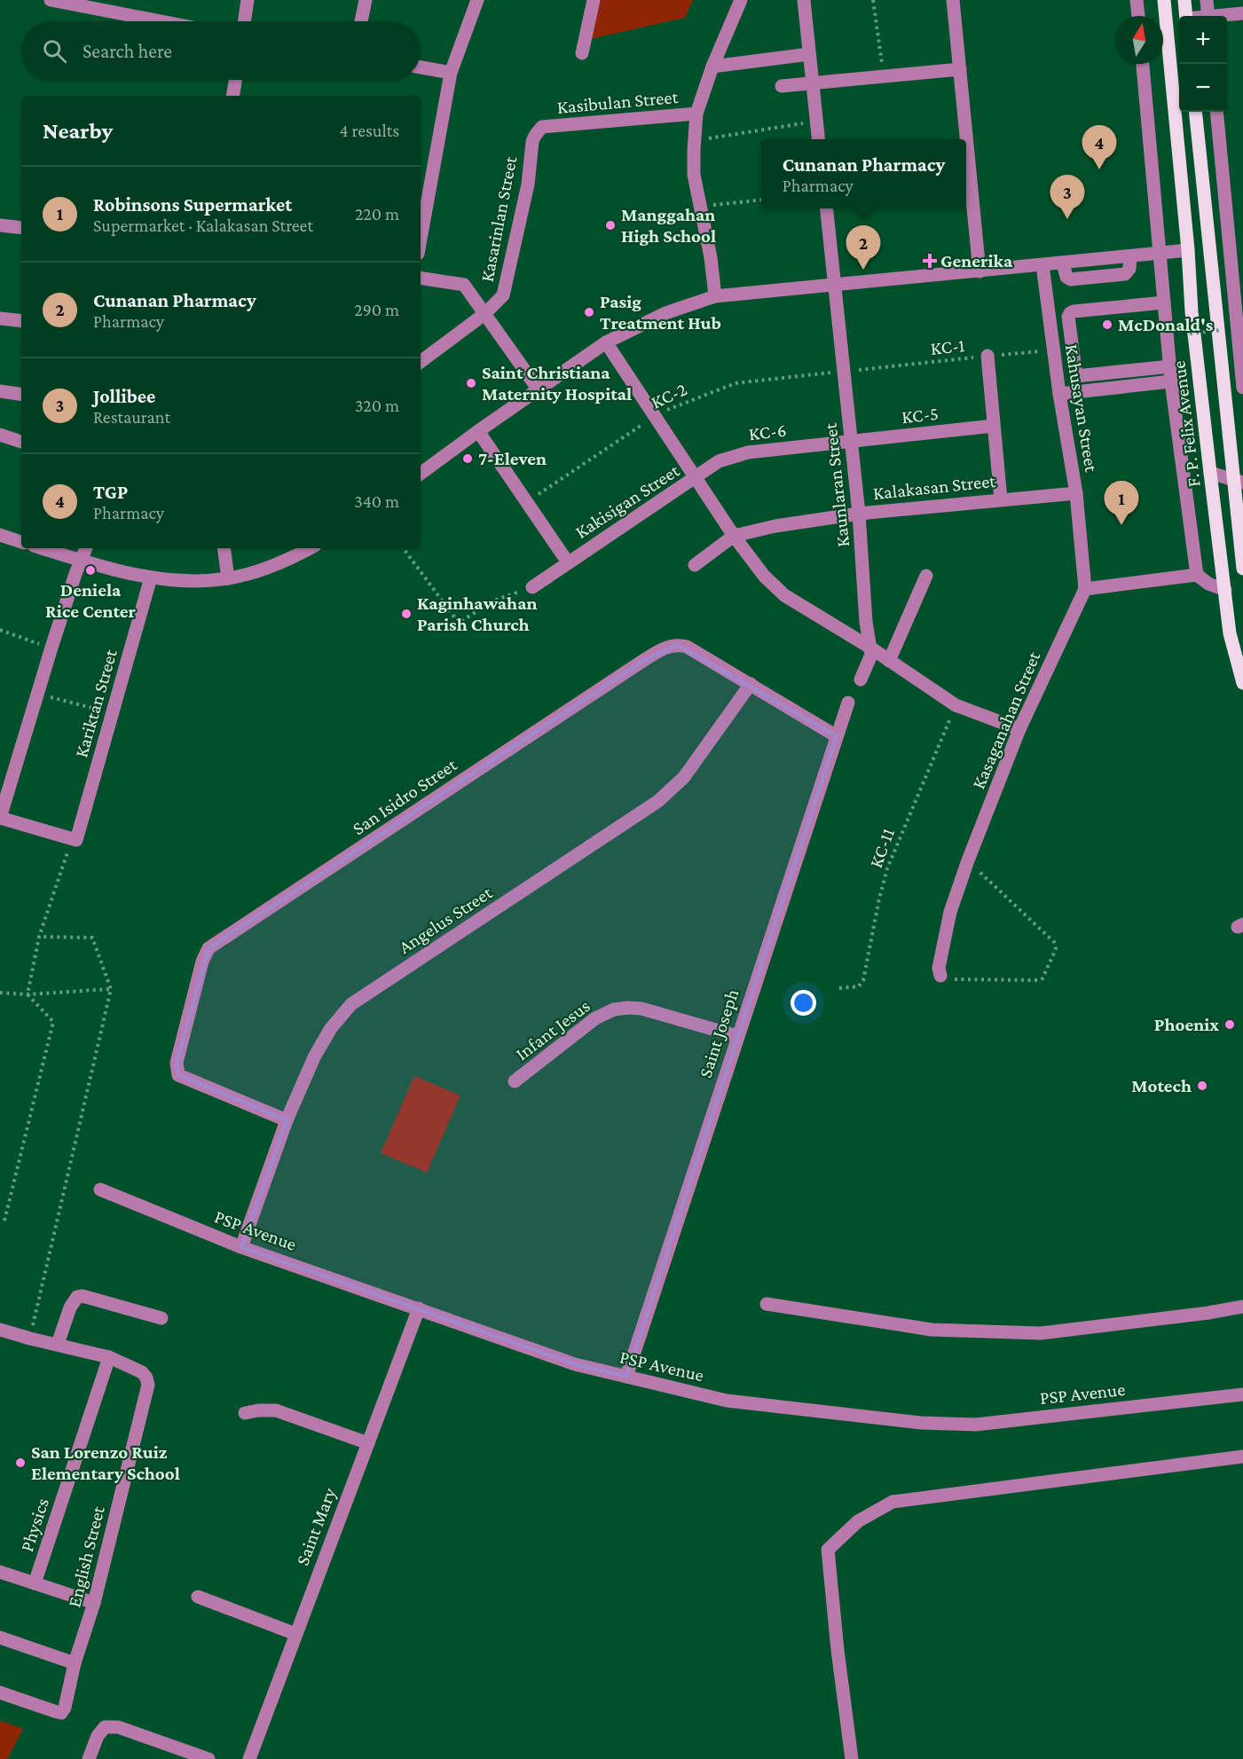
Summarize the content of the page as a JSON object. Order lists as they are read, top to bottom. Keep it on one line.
{"streets":{"main road":["F. P. Felix Avenue"],"street":["Kasibulan Street","Kasarinlan Street","Kahusayan Street","KC-5","KC-6","Kaunlaran Street","Kalakasan Street","Kakisigan Street","Kariktan Street","Kasaganahan Street","San Isidro Street","Angelus Street","Infant Jesus","Saint Joseph","PSP Avenue","Physics","Saint Mary","English Street"],"path":["KC-1","KC-2","KC-11"]},"crossings":[["Kasibulan Street","Kasarinlan Street"],["KC-1","KC-2"],["KC-1","Kahusayan Street"],["KC-1","Kaunlaran Street"],["KC-2","Kaunlaran Street"],["Kahusayan Street","Kalakasan Street"],["Kahusayan Street","Kasaganahan Street"],["KC-5","KC-6"],["KC-5","Kaunlaran Street"],["KC-6","Kaunlaran Street"],["KC-6","Kakisigan Street"],["Kaunlaran Street","Kalakasan Street"],["Kaunlaran Street","Kakisigan Street"],["Kalakasan Street","Kakisigan Street"],["Kakisigan Street","Kasaganahan Street"],["Kakisigan Street","KC-11"],["San Isidro Street","Angelus Street"],["San Isidro Street","Saint Joseph"],["Angelus Street","PSP Avenue"],["Infant Jesus","Saint Joseph"],["Saint Joseph","PSP Avenue"],["PSP Avenue","Saint Mary"],["Physics","English Street"]],"places":{"other":["Manggahan High School","Pasig Treatment Hub","McDonald's","Saint Christiana Maternity Hospital","7-Eleven","Deniela Rice Center","Kaginhawahan Parish Church","Phoenix","Motech","San Lorenzo Ruiz Elementary School"],"health":["Generika"]},"north":"top","page":{"map_buttons":["+","−"],"search":"Search here","heading":["Nearby","4 results"],"pins":["4","3","2","1"],"popup":["Cunanan Pharmacy","Pharmacy"],"list":[{"mark":"1","name":"Robinsons Supermarket","note":"Supermarket · Kalakasan Street","value":"220 m"},{"mark":"2","name":"Cunanan Pharmacy","note":"Pharmacy","value":"290 m"},{"mark":"3","name":"Jollibee","note":"Restaurant","value":"320 m"},{"mark":"4","name":"TGP","note":"Pharmacy","value":"340 m"}]}}
